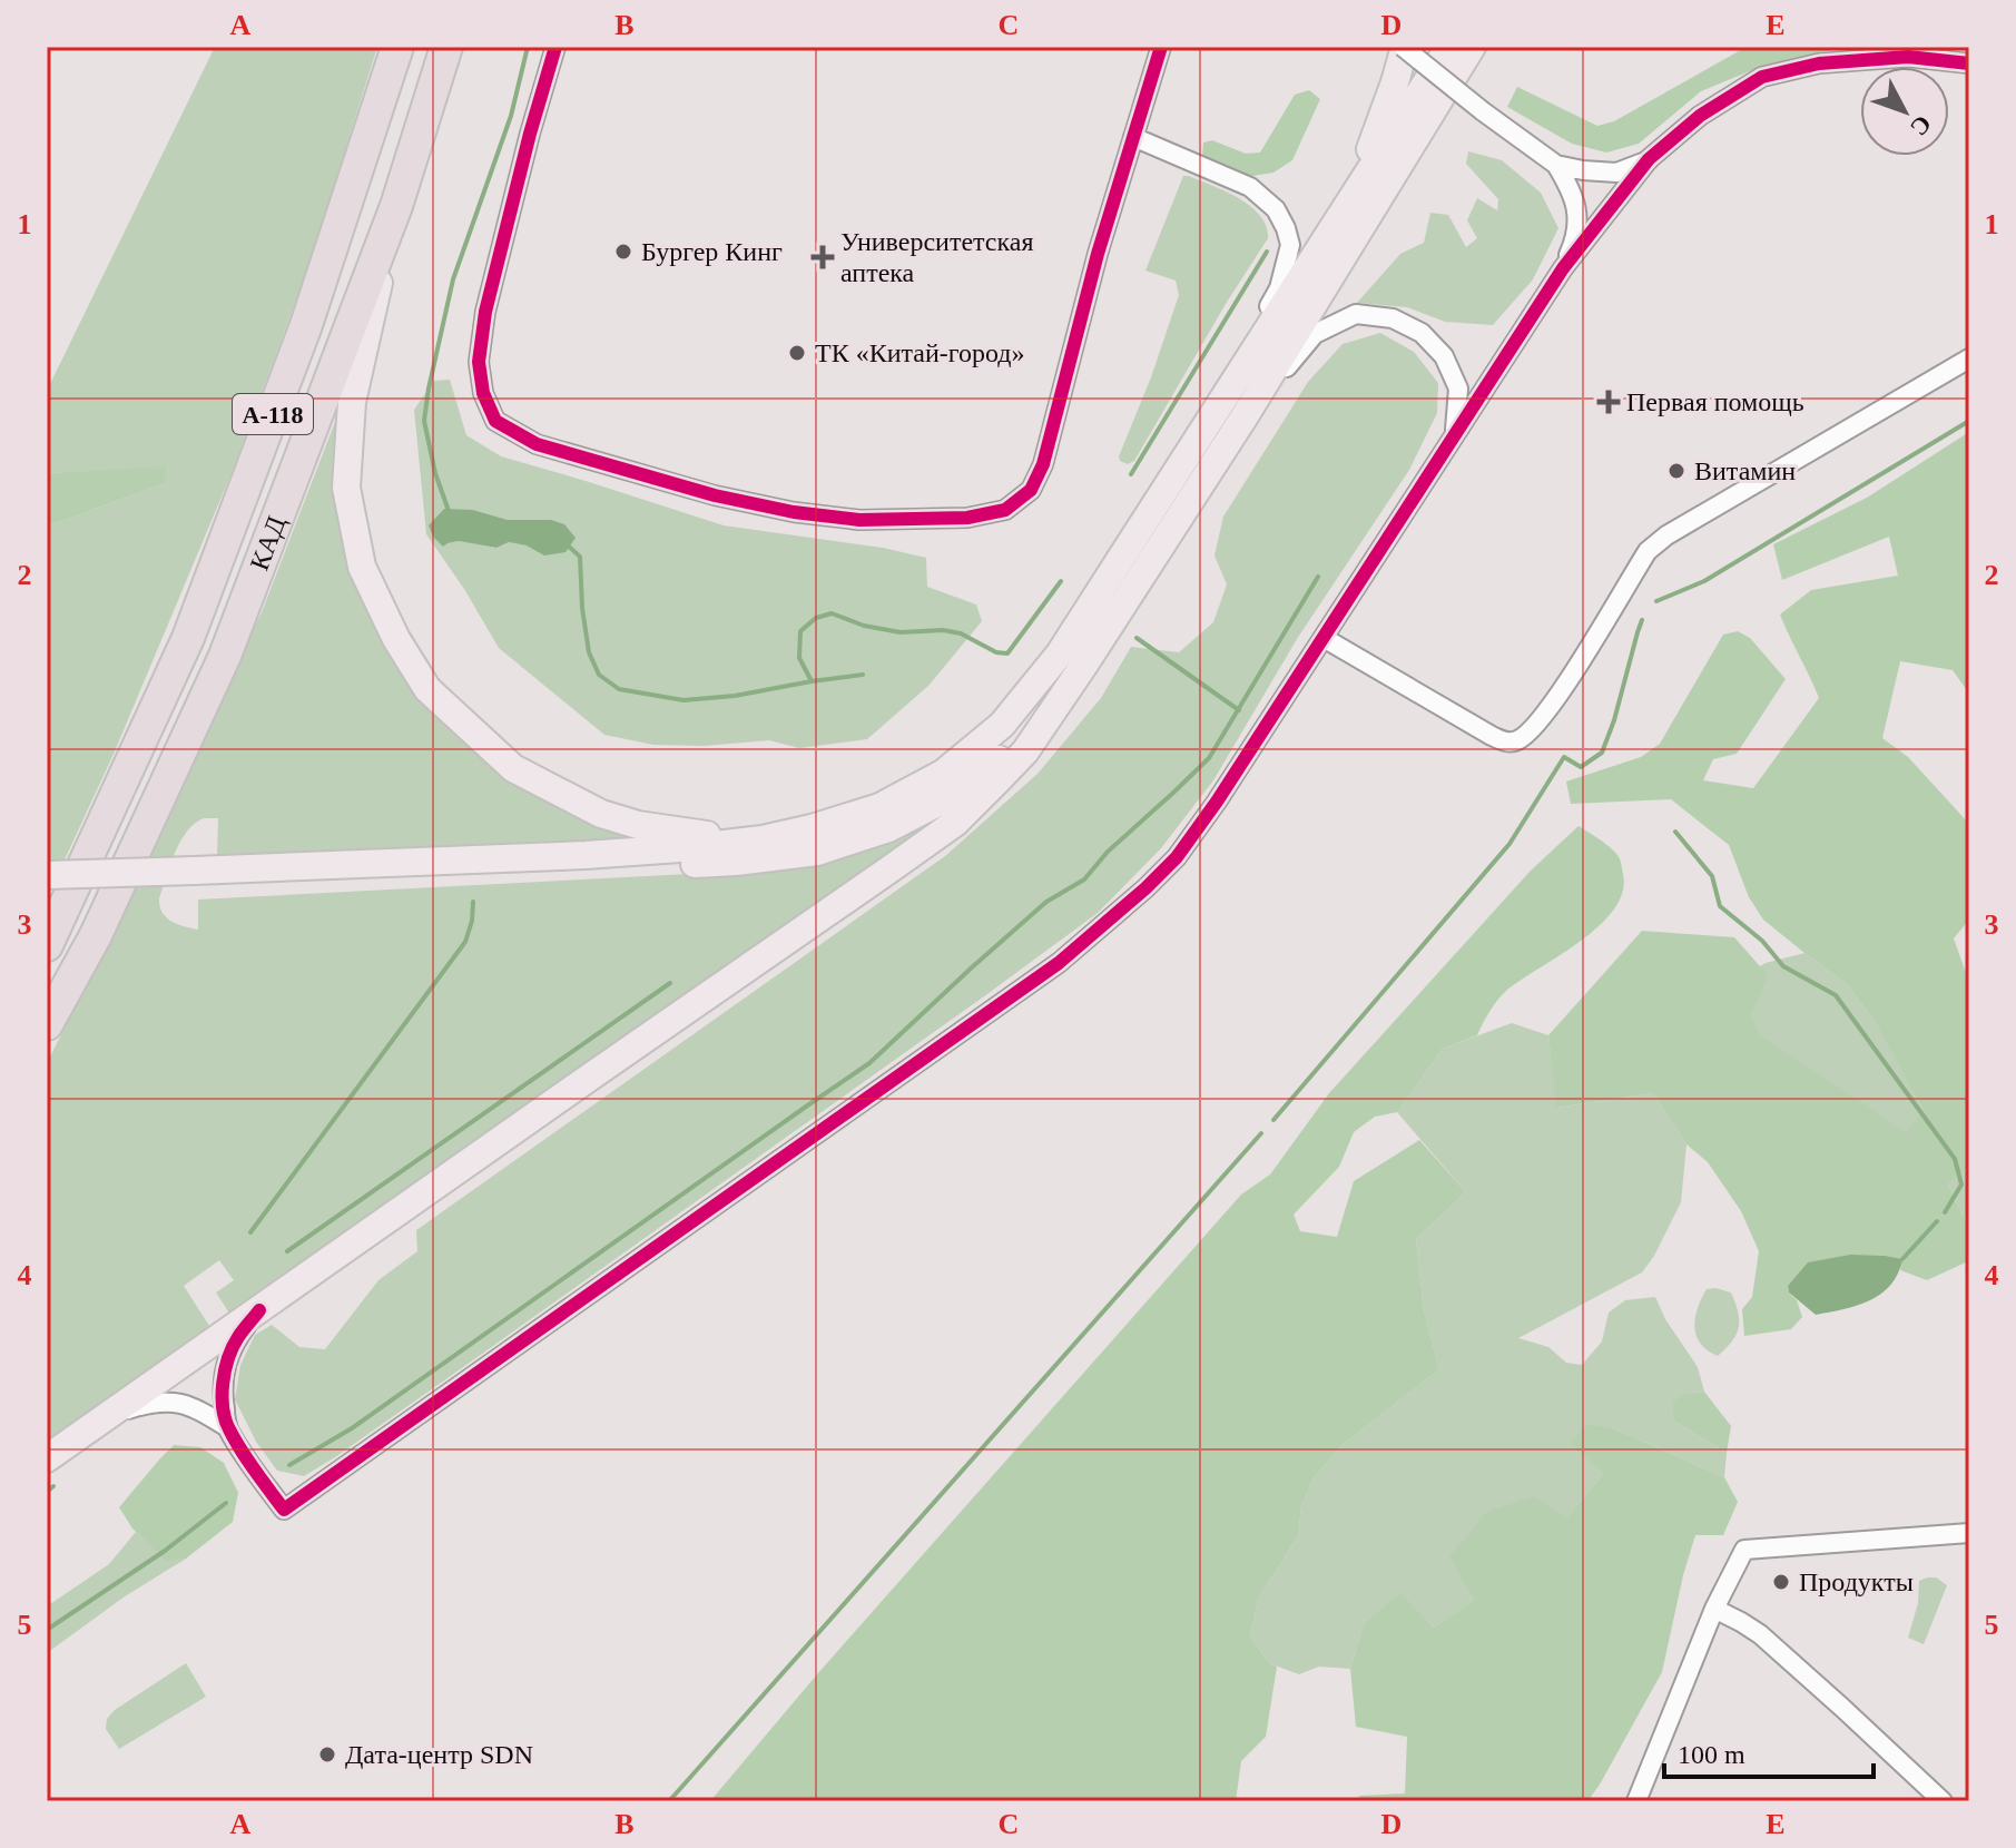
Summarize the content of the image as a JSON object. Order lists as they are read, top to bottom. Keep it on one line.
{"streets":{"highway":["А-118","КАД"]},"places":{"other":["Бургер Кинг","ТК «Китай-город»","Витамин","Продукты","Дата-центр SDN"],"health":["Университетская аптека","Первая помощь"]},"scale_bar":"100 m","north":"bottom right","grid":{"columns":["A","B","C","D","E"],"rows":["1","2","3","4","5"]}}
